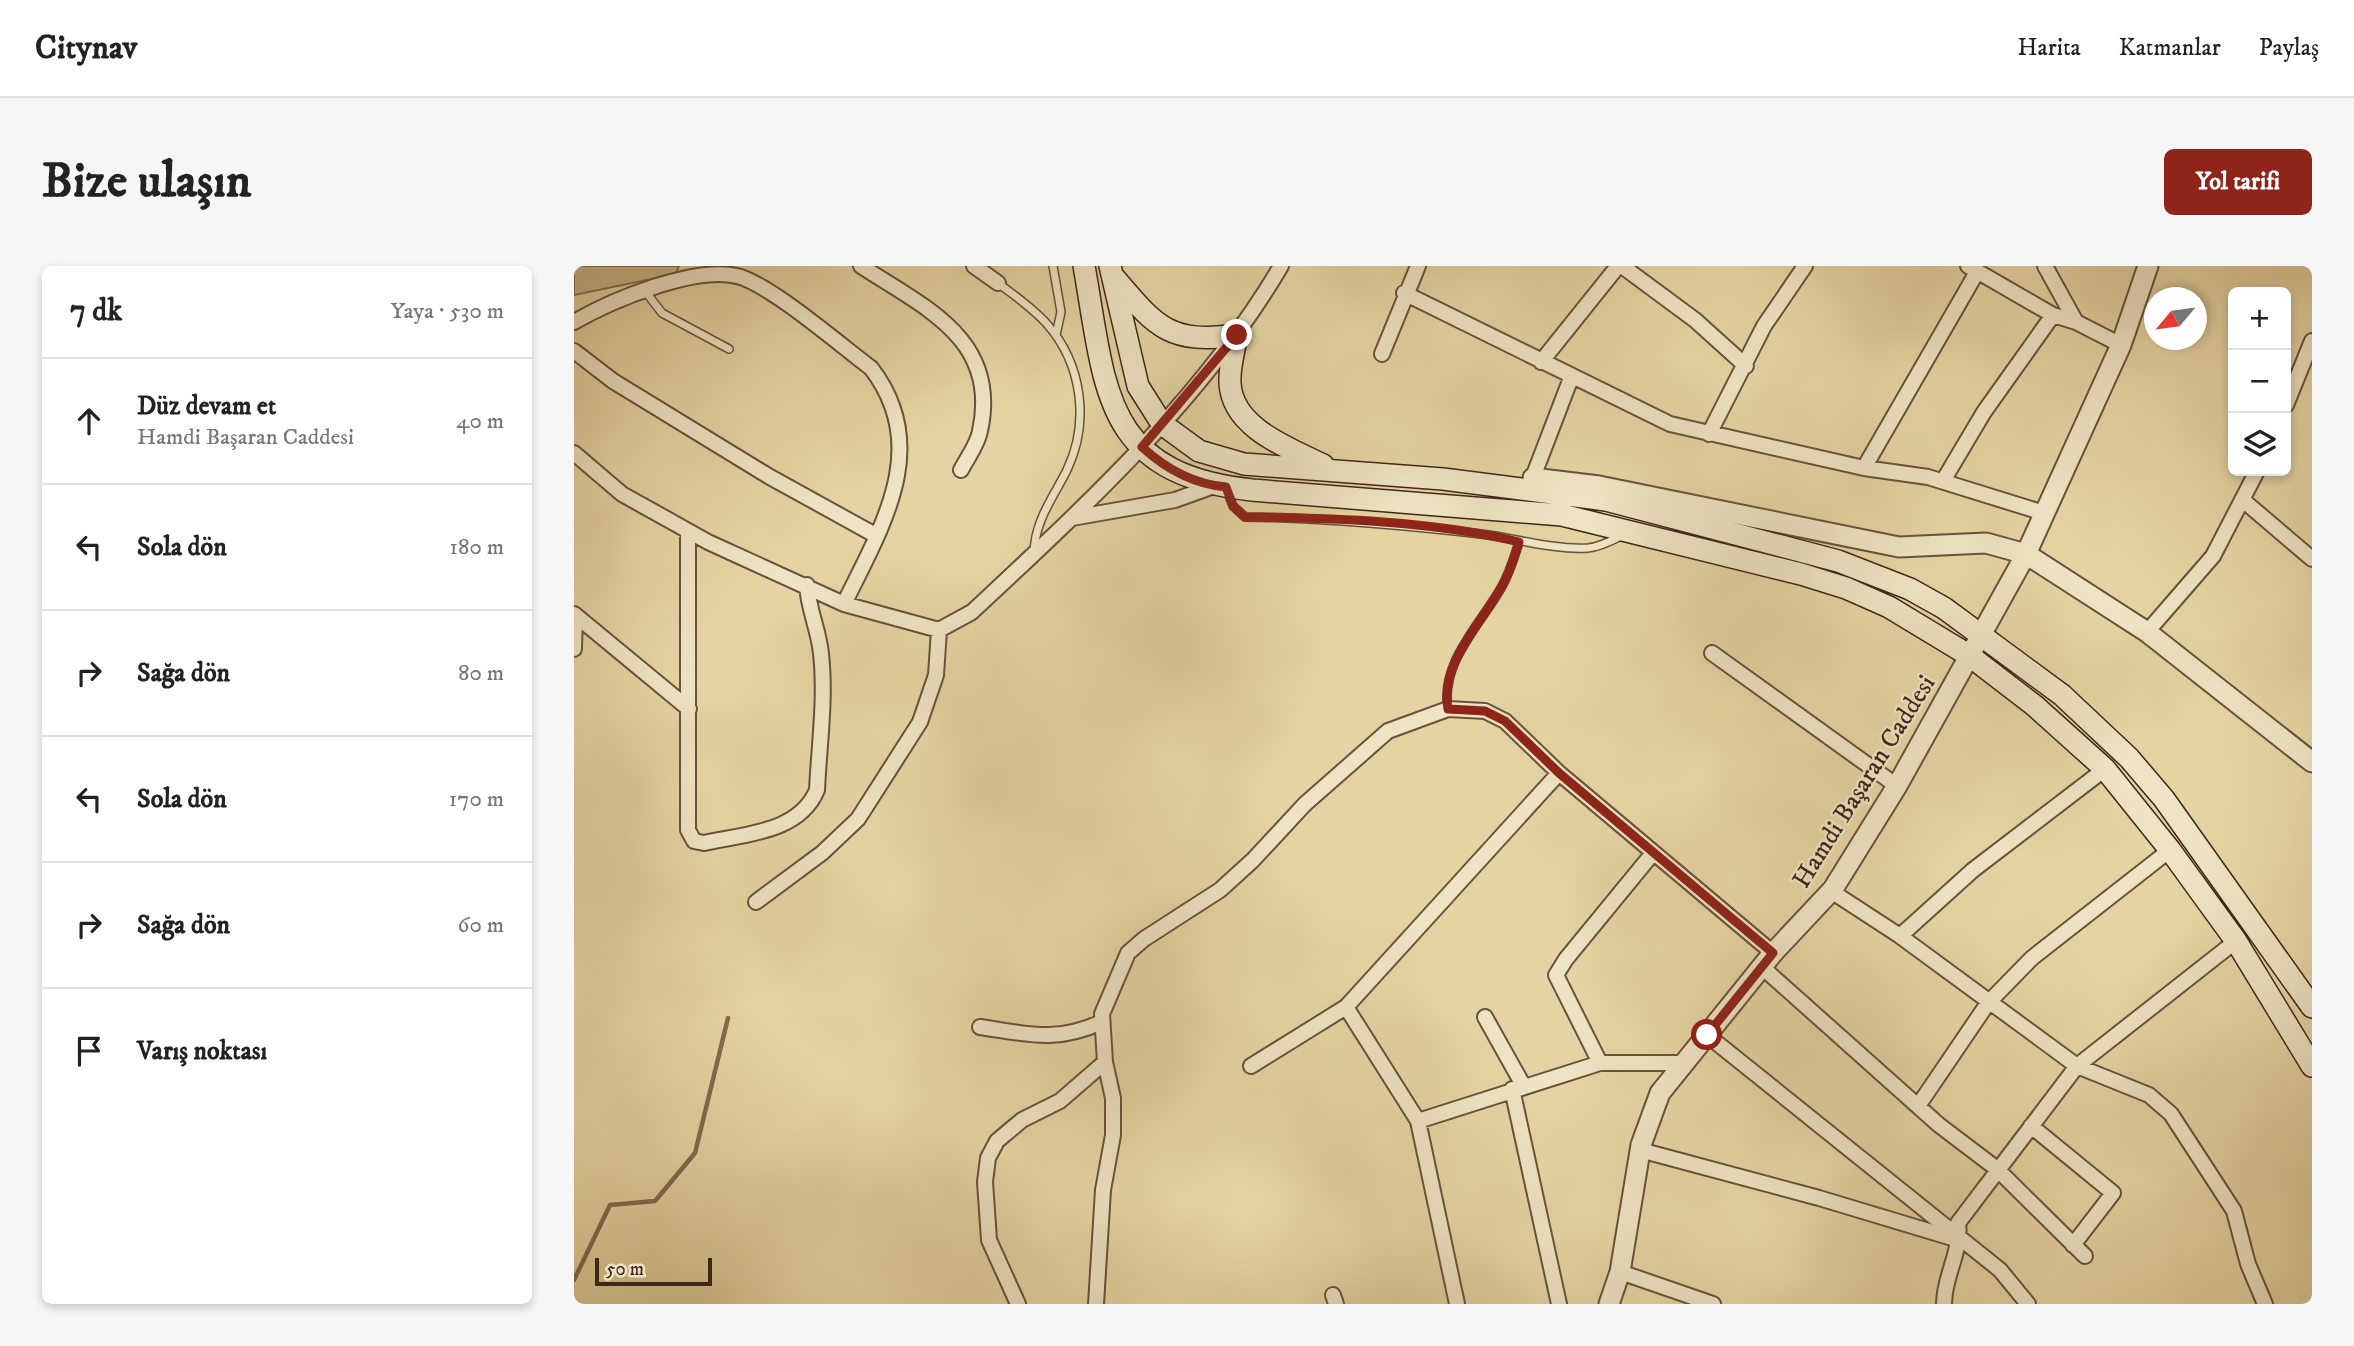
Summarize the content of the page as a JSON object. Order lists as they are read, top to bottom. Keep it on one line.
{"streets":{"street":["Hamdi Başaran Caddesi"]},"scale_bar":"50 m","north":"bottom left","page":{"header":"Citynav","nav":["Harita","Katmanlar","Paylaş"],"buttons":"Yol tarifi","title":"Bize ulaşın","heading":["7 dk","Yaya · 530 m"],"map_buttons":["+","−"],"list":[["Düz devam et","Hamdi Başaran Caddesi","40 m"],["Sola dön","180 m"],["Sağa dön","80 m"],["Sola dön","170 m"],["Sağa dön","60 m"],"Varış noktası"],"scale":"50 m"}}
